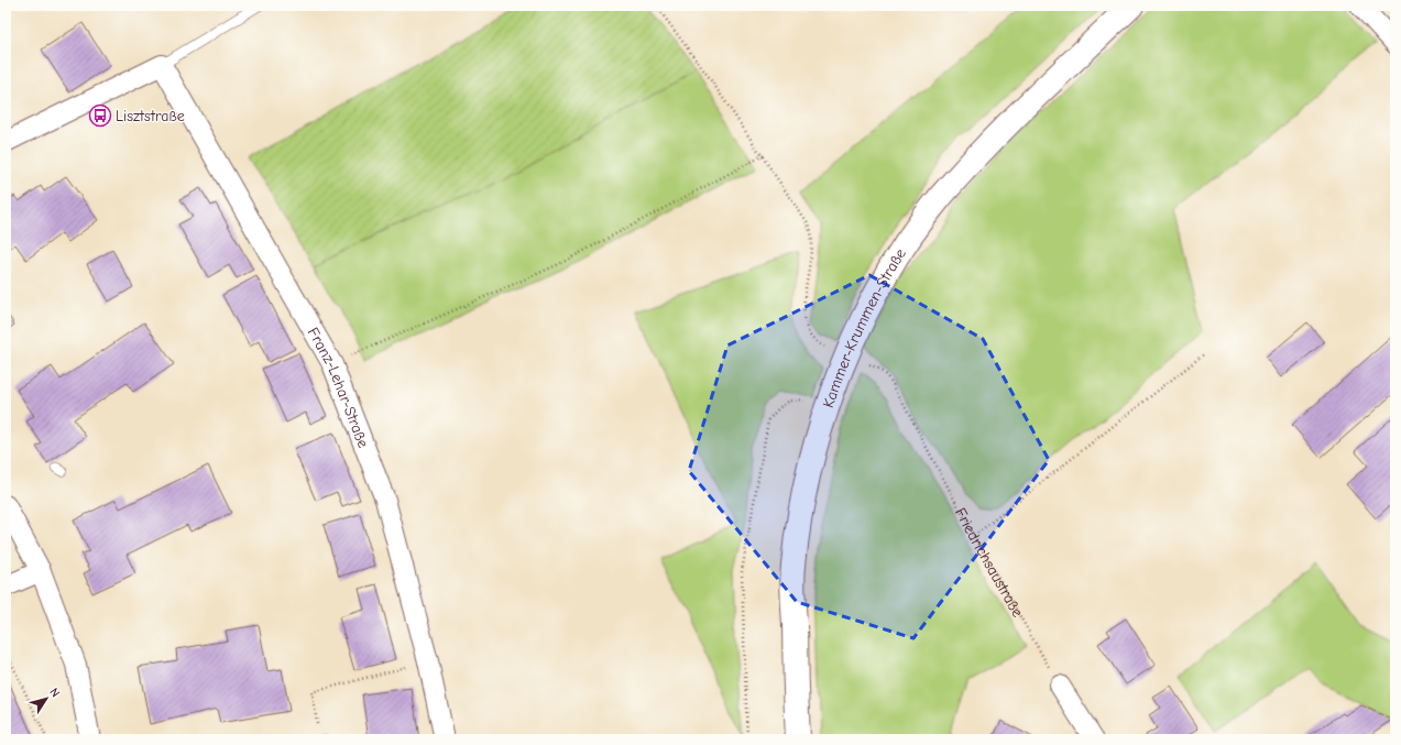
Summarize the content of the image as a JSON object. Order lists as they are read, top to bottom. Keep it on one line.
{"streets":{"street":["Kammer-Krummen-Straße","Franz-Lehar-Straße"],"path":["Friedrichsaustraße"]},"places":{"bus stop":["Lisztstraße"]},"north":"top right"}
